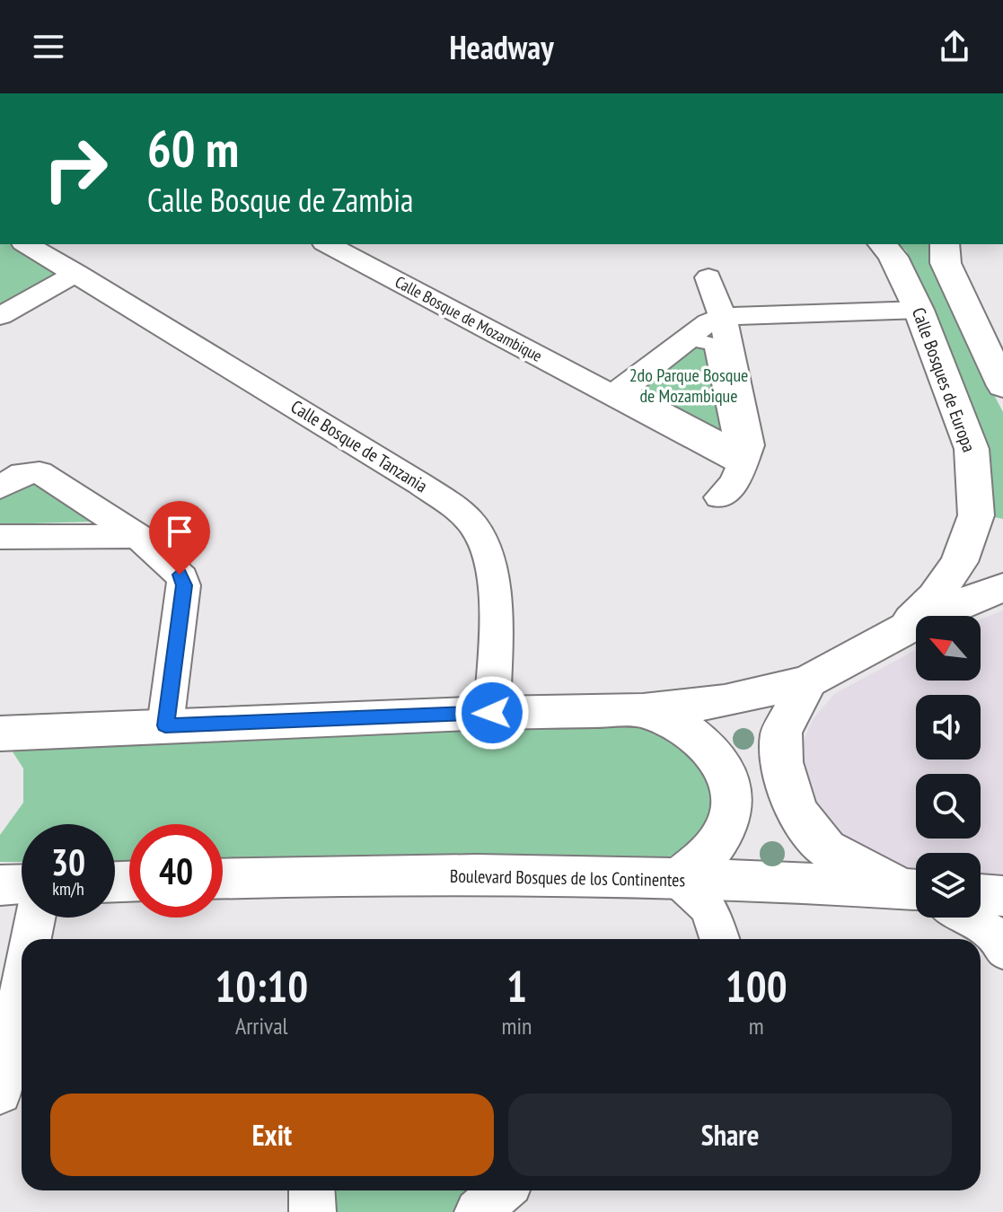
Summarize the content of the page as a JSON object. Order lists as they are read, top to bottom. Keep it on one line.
{"streets":{"street":["Calle Bosque de Mozambique","Calle Bosques de Europa","Calle Bosque de Tanzania","Boulevard Bosques de los Continentes"]},"parks":["2do Parque Bosque de Mozambique"],"north":"top left","page":{"header":"Headway","turn":["60 m","Calle Bosque de Zambia"],"speed":"30 km/h","limit":"40","eta":["10:10","Arrival","1","min","100","m"],"buttons":["Exit","Share"]}}
